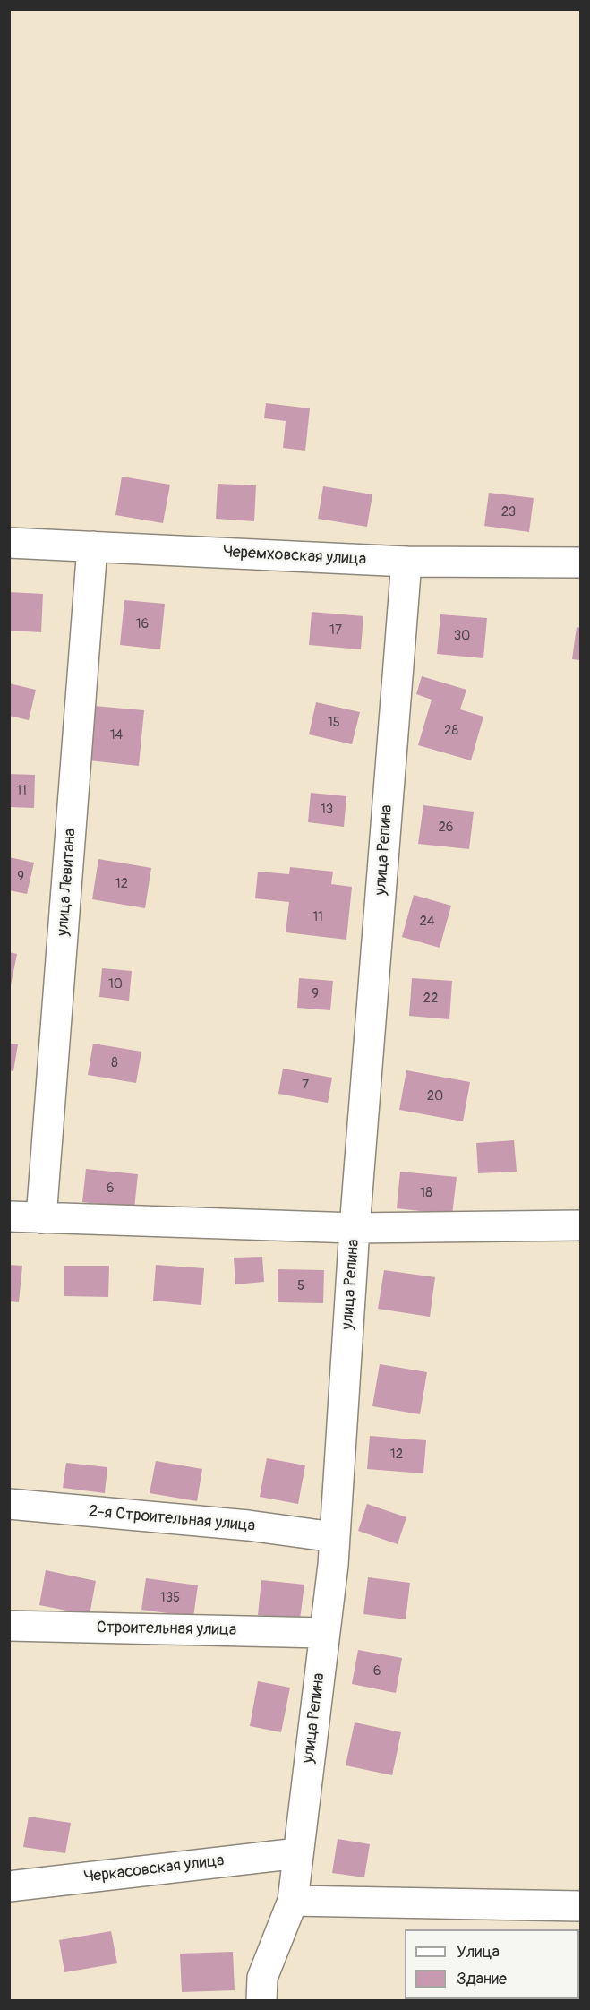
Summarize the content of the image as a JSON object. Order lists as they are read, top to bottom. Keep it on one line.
{"streets":{"street":["Черемховская улица","улица Репина","улица Левитана","2-я Строительная улица","Строительная улица","Черкасовская улица"]},"crossings":[["Черемховская улица","улица Репина"],["Черемховская улица","улица Левитана"],["улица Репина","2-я Строительная улица"],["улица Репина","Строительная улица"],["улица Репина","Черкасовская улица"]],"house_numbers":["23","16","17","30","15","28","14","11","13","26","9","12","11","24","10","9","22","8","7","20","6","18","5","12","135","6"],"legend":["Улица","Здание"]}
